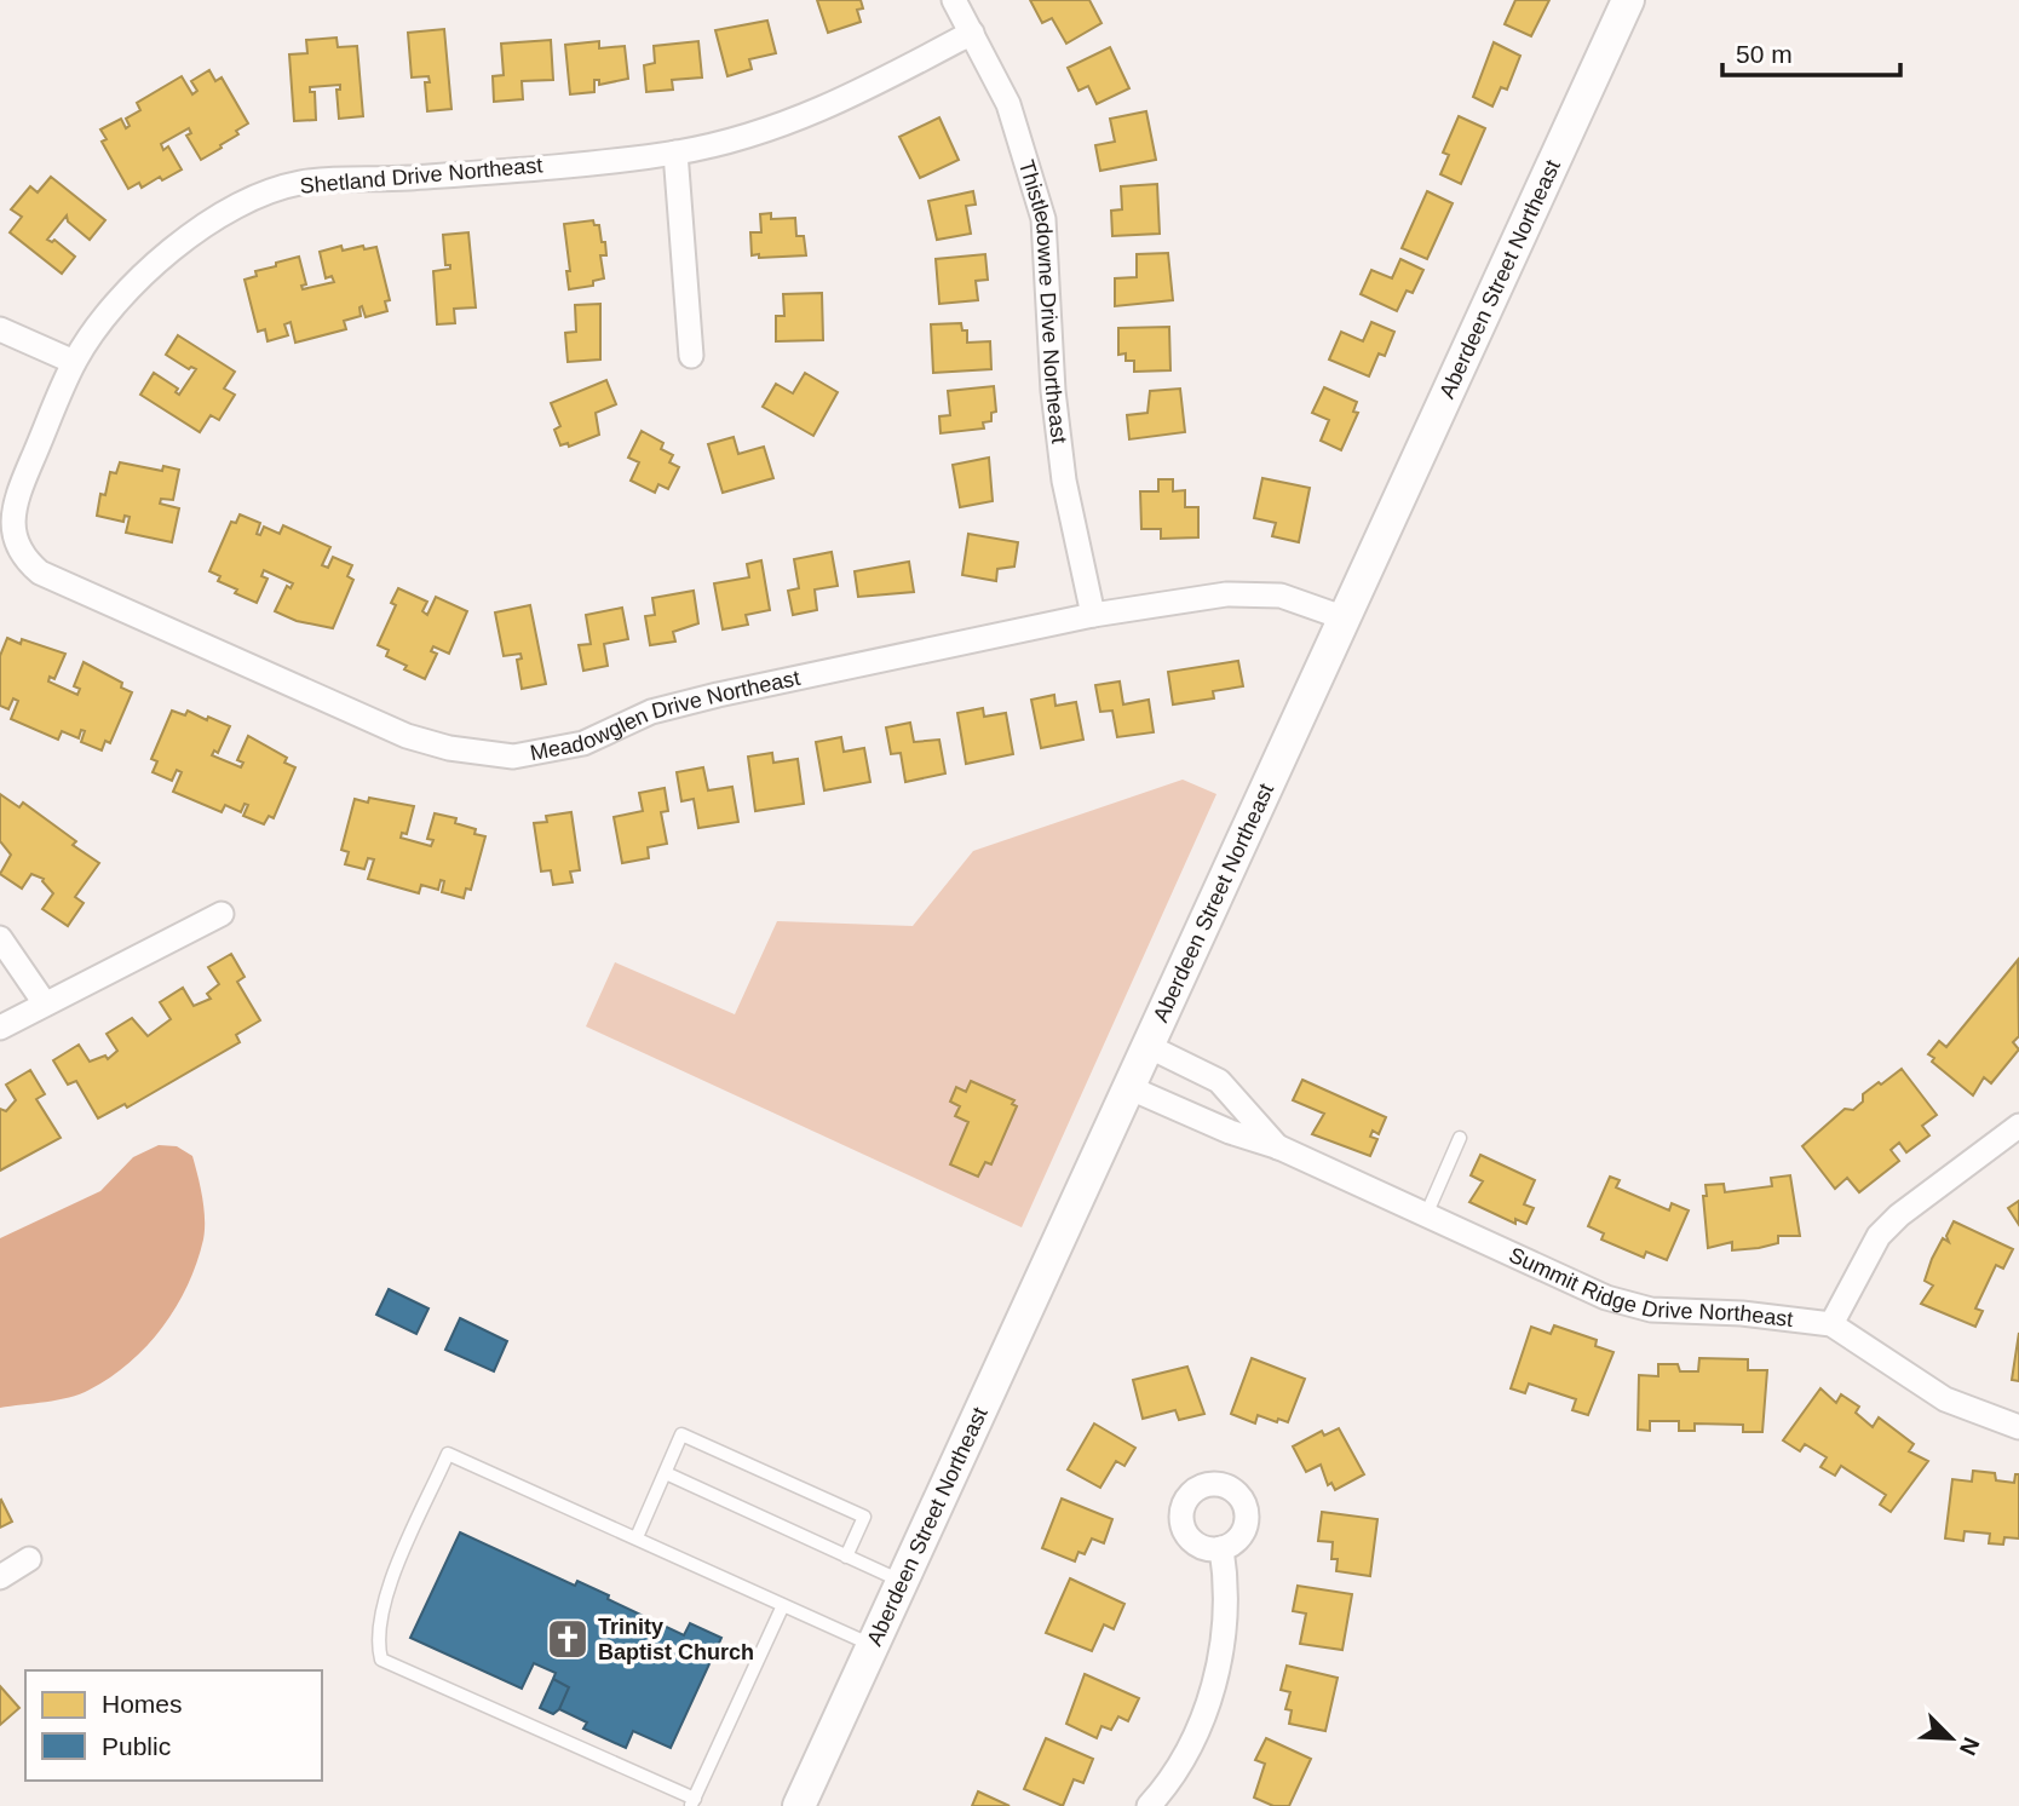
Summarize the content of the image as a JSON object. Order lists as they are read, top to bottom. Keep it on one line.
{"streets":{"street":["Shetland Drive Northeast","Aberdeen Street Northeast","Thistledowne Drive Northeast","Meadowglen Drive Northeast","Summit Ridge Drive Northeast"]},"crossings":[["Shetland Drive Northeast","Thistledowne Drive Northeast"],["Shetland Drive Northeast","Meadowglen Drive Northeast"],["Aberdeen Street Northeast","Meadowglen Drive Northeast"],["Aberdeen Street Northeast","Summit Ridge Drive Northeast"],["Thistledowne Drive Northeast","Meadowglen Drive Northeast"]],"places":{"church":["Trinity Baptist Church"]},"legend":["Homes","Public"],"scale_bar":"50 m","north":"bottom right"}
